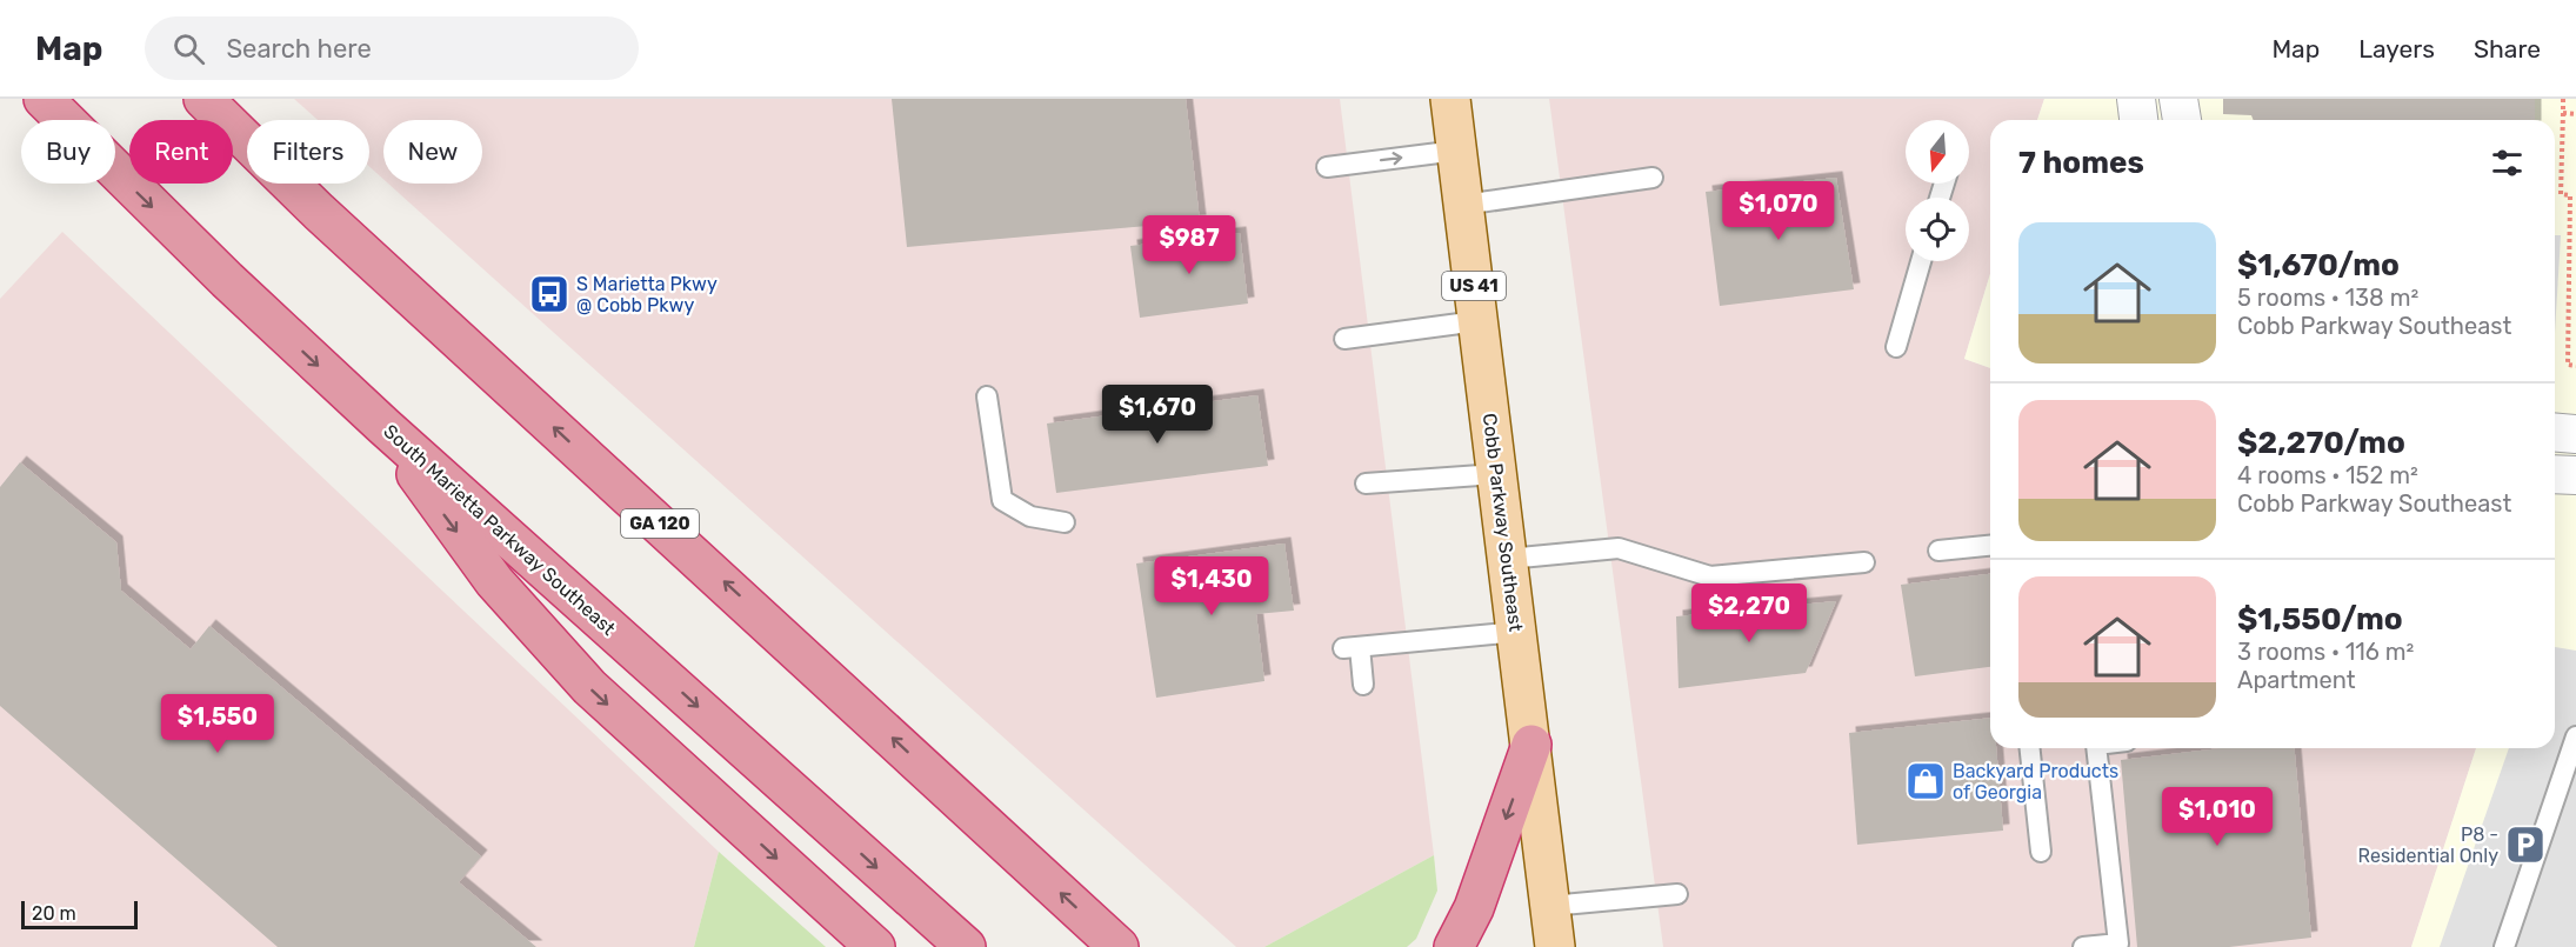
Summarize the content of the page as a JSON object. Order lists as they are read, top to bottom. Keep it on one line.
{"streets":{"highway":["GA 120","South Marietta Parkway Southeast"],"main road":["US 41","Cobb Parkway Southeast"]},"places":{"bus stop":["S Marietta Pkwy @ Cobb Pkwy"],"shop":["Backyard Products of Georgia"],"parking":["P8 - Residential Only"]},"scale_bar":"20 m","north":"bottom","page":{"header":"Map","search":"Search here","nav":["Map","Layers","Share"],"chip":["Buy","Rent","Filters","New"],"heading":"7 homes","price":["$1,070","$987","$1,670","$1,430","$2,270","$1,550","$1,010"],"list":[{"name":"$1,670/mo","note":"5 rooms · 138 m² · Cobb Parkway Southeast"},{"name":"$2,270/mo","note":"4 rooms · 152 m² · Cobb Parkway Southeast"},{"name":"$1,550/mo","note":"3 rooms · 116 m² · Apartment"}],"scale":"20 m"}}
